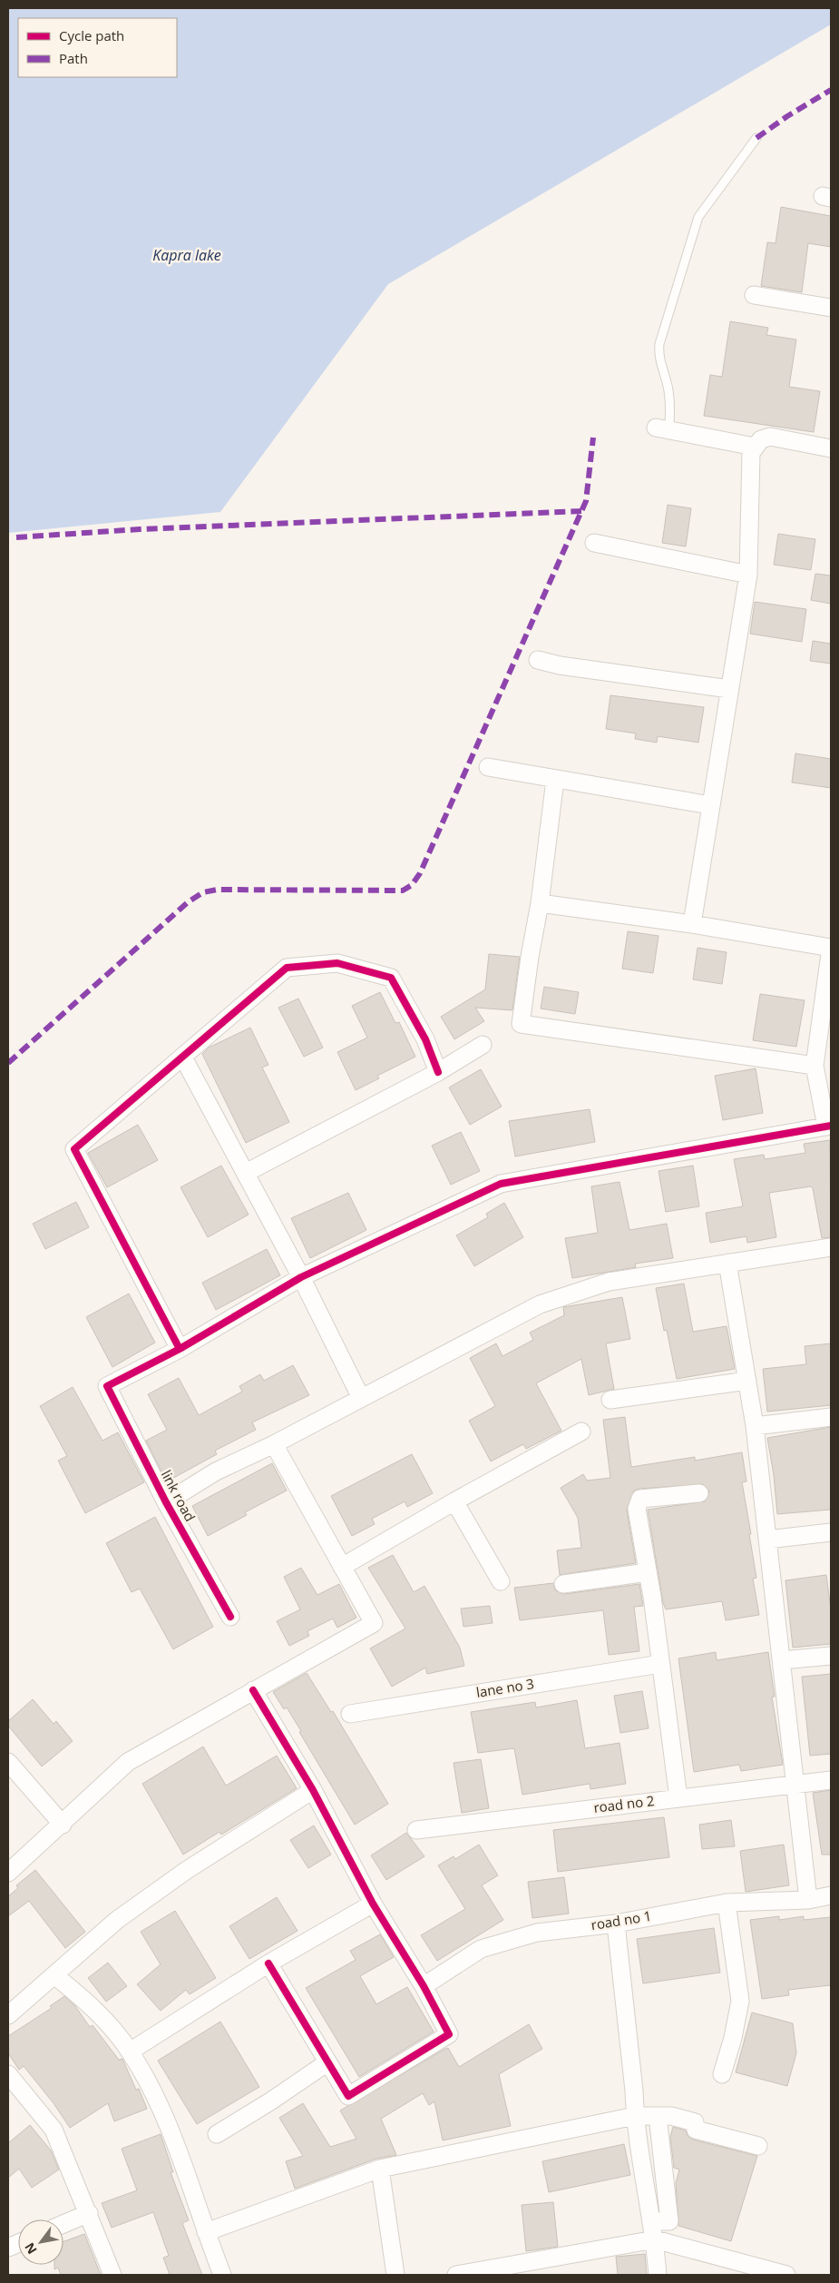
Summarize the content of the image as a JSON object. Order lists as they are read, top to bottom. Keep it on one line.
{"streets":{"street":["link road","lane no 3","road no 2","road no 1"]},"water":["Kapra lake"],"legend":["Cycle path","Path"],"north":"bottom left"}
